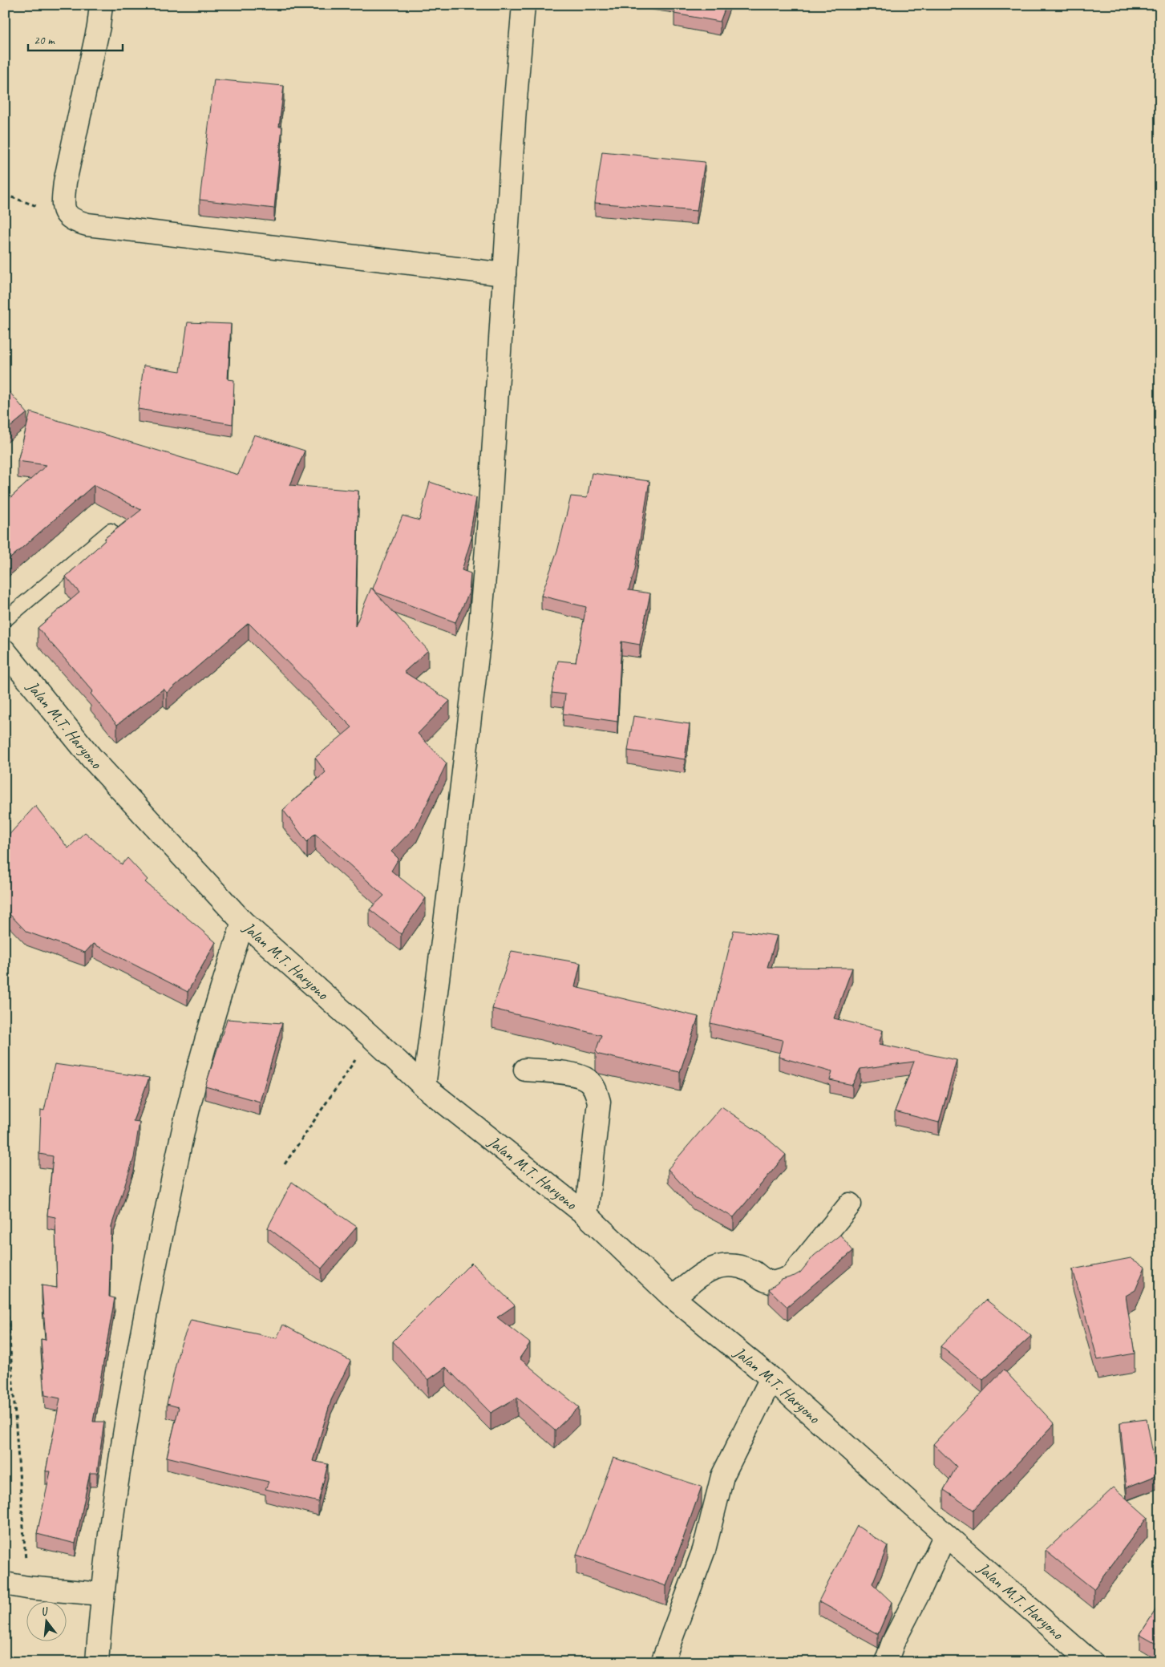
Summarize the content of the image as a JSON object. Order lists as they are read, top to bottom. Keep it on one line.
{"streets":{"main road":["Jalan M.T. Haryono"]},"scale_bar":"20 m","north":"top"}
